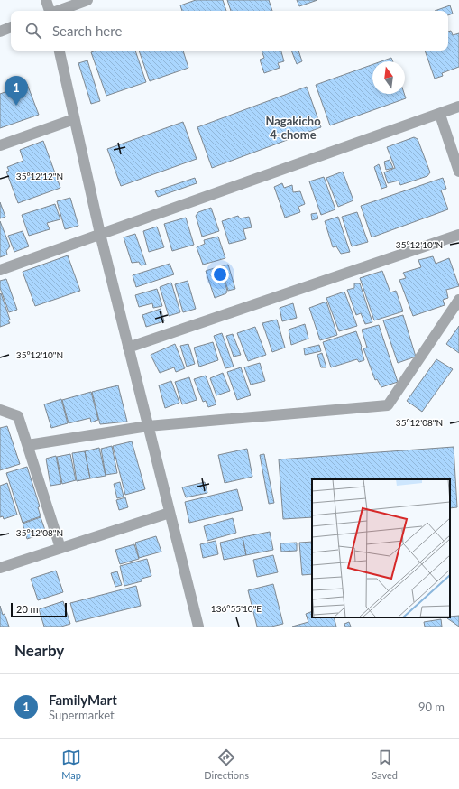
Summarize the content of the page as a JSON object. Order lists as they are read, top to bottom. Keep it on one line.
{"districts":["Nagakicho 4-chome"],"scale_bar":"20 m","north":"top","page":{"search":"Search here","pins":"1","scale":"20 m","heading":"Nearby","list":[{"mark":"1","name":"FamilyMart","note":"Supermarket","value":"90 m"}],"nav":["Map","Directions","Saved"]},"coordinates":["35°12'12\"N","35°12'10\"N","35°12'08\"N","136°55'10\"E"]}
